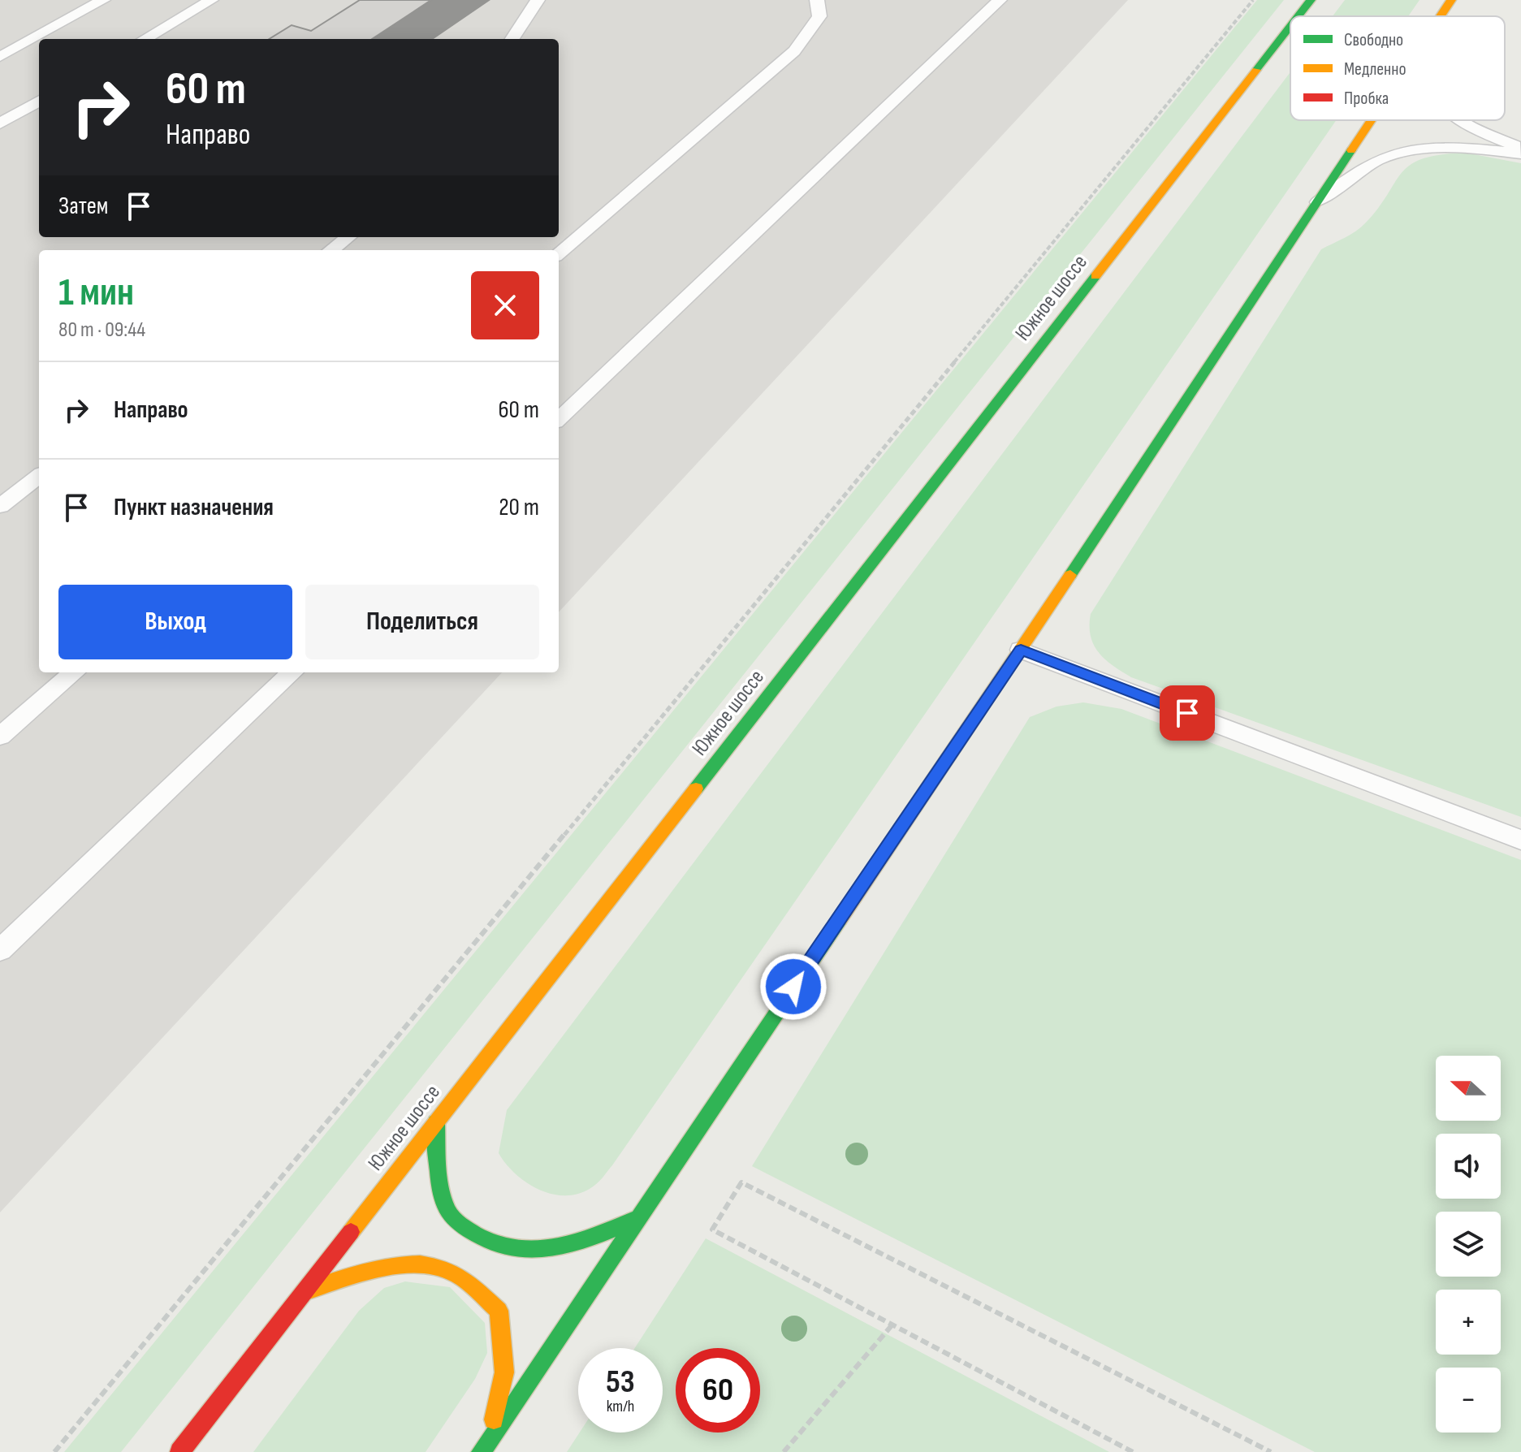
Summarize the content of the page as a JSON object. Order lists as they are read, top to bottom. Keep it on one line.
{"streets":{"main road":["Южное шоссе"]},"legend":["Свободно","Медленно","Пробка"],"north":"left","page":{"turn":["60 m","Направо"],"then":"Затем","heading":["1 мин","80 m · 09:44"],"list":[{"name":"Направо","value":"60 m"},{"name":"Пункт назначения","value":"20 m"}],"buttons":["Выход","Поделиться"],"map_buttons":["+","−"],"speed":"53 km/h","limit":"60"}}
